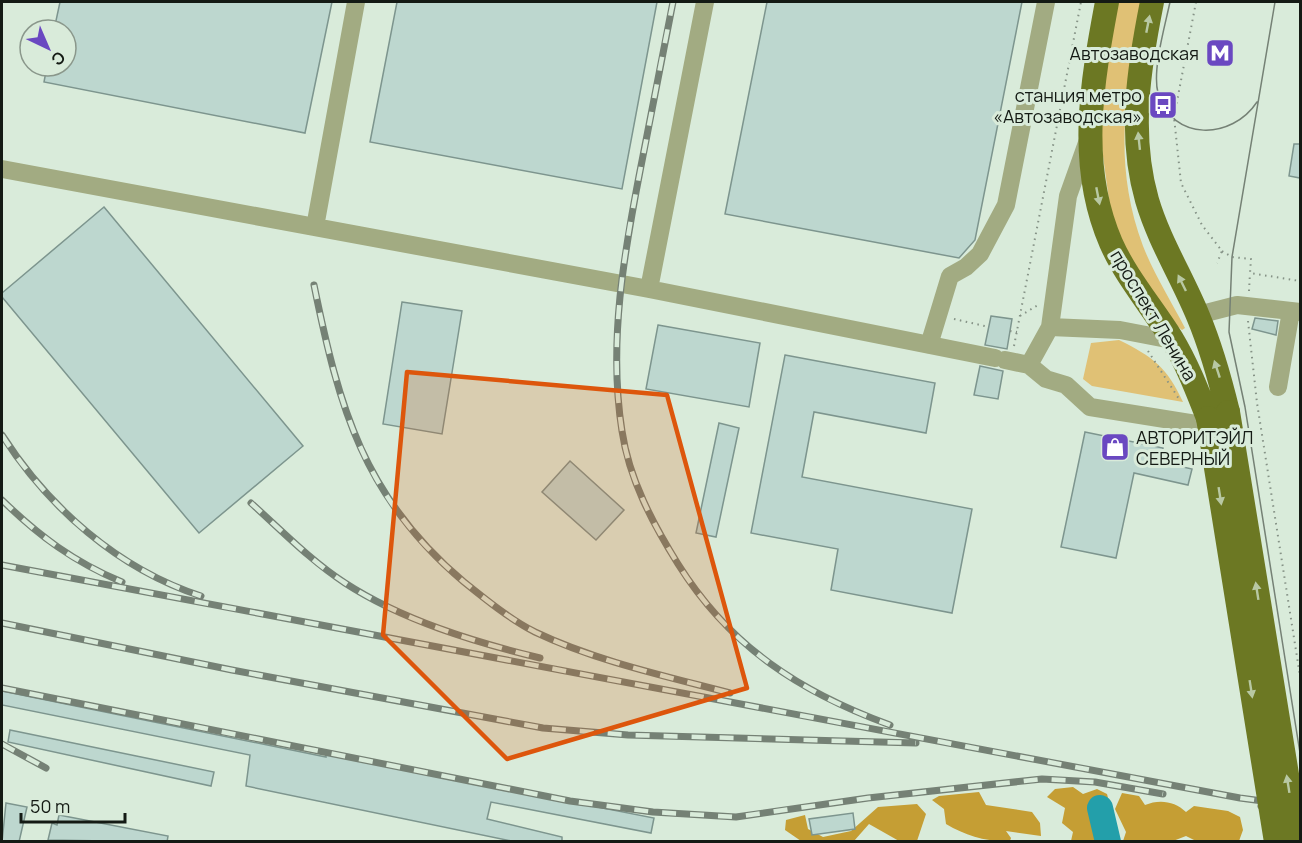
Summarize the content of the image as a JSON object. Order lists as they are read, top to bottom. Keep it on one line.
{"streets":{"main road":["проспект Ленина"]},"places":{"metro station":["Автозаводская"],"bus stop":["станция метро «Автозаводская»"],"shop":["АВТОРИТЭЙЛ СЕВЕРНЫЙ"]},"scale_bar":"50 m","north":"bottom right"}
